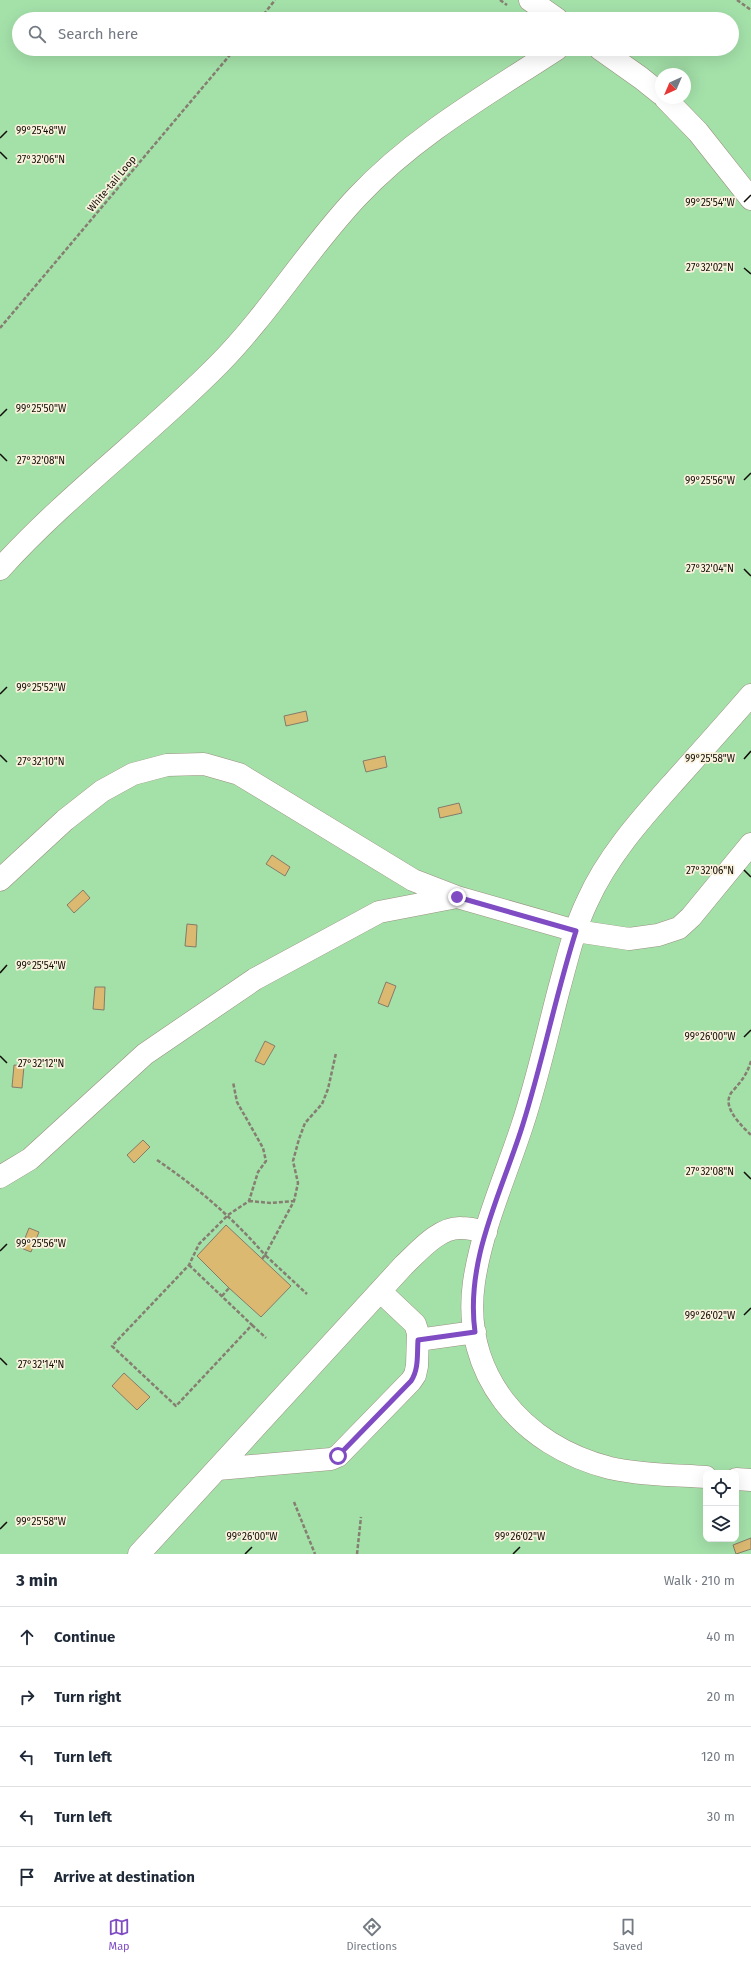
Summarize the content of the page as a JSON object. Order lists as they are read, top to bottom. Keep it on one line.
{"streets":{"path":["White-tail Loop"]},"north":"bottom left","page":{"search":"Search here","heading":["3 min","Walk · 210 m"],"list":[["Continue","40 m"],["Turn right","20 m"],["Turn left","120 m"],["Turn left","30 m"],"Arrive at destination"],"nav":["Map","Directions","Saved"]},"coordinates":["99°25'48\"W","27°32'06\"N","99°25'54\"W","27°32'02\"N","99°25'50\"W","27°32'08\"N","99°25'56\"W","27°32'04\"N","99°25'52\"W","99°25'58\"W","27°32'10\"N","99°26'00\"W","27°32'12\"N","99°26'02\"W","27°32'14\"N"]}
